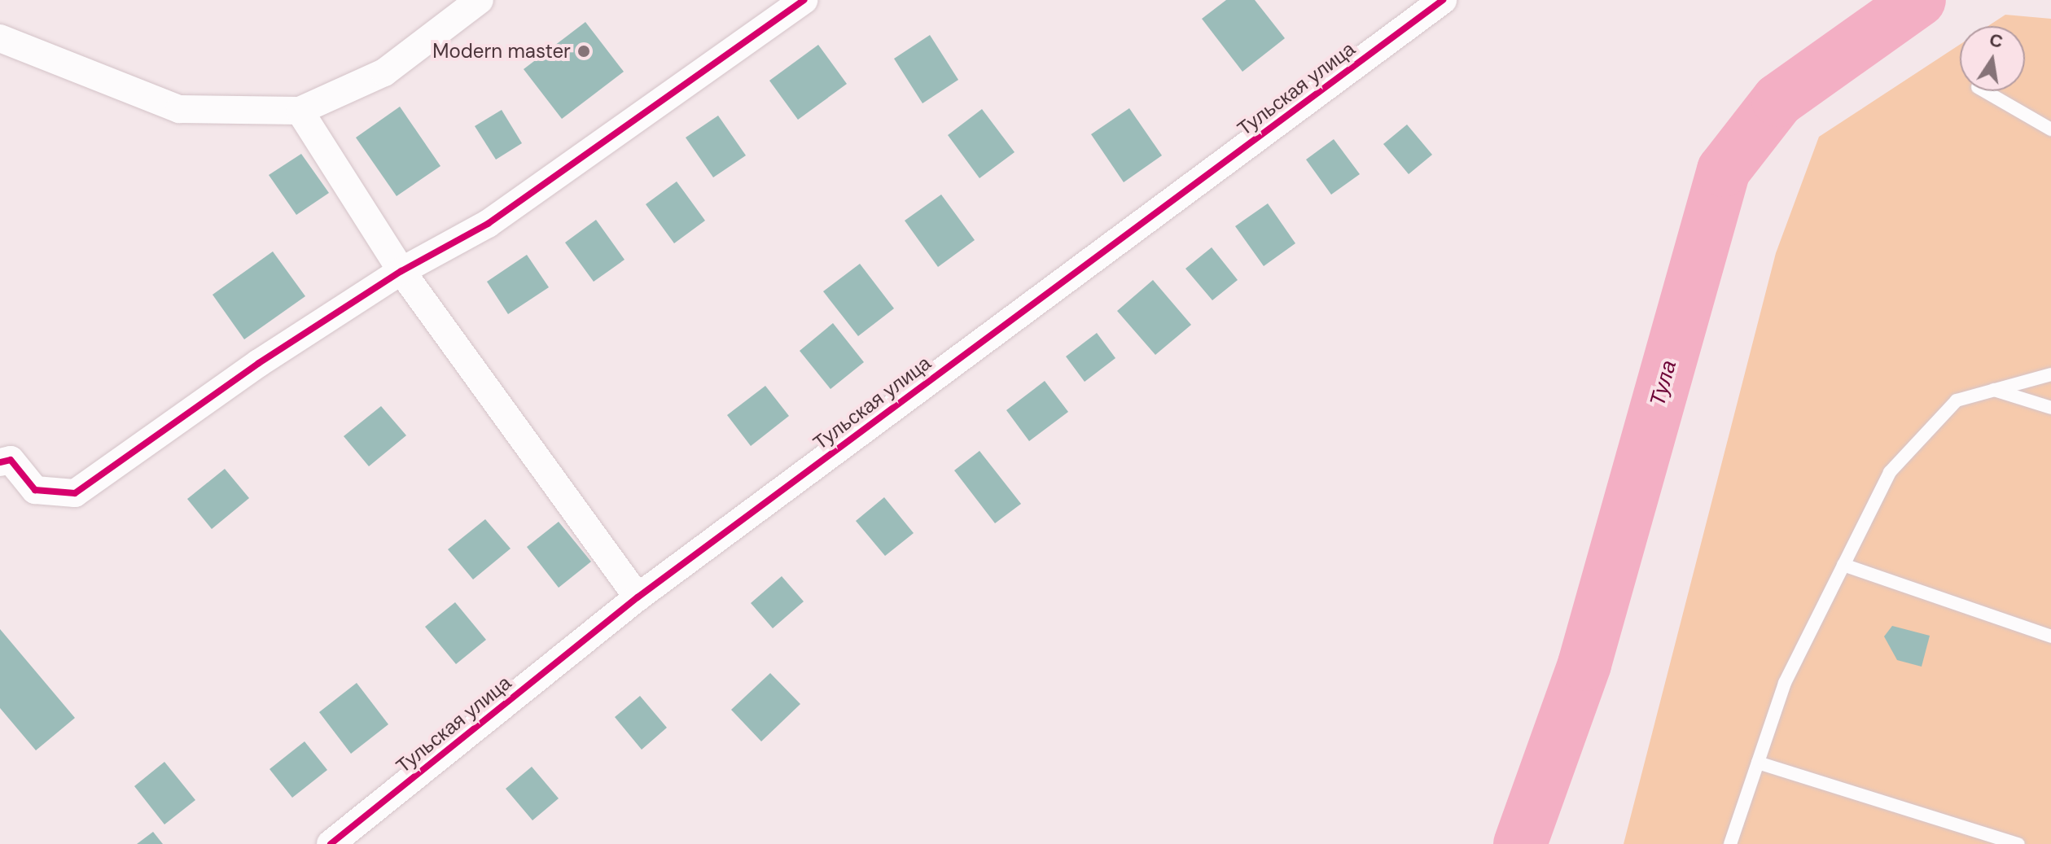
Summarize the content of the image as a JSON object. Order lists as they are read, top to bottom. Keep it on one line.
{"streets":{"street":["Тульская улица"]},"water":["Тула"],"places":["Modern master"],"north":"top"}
